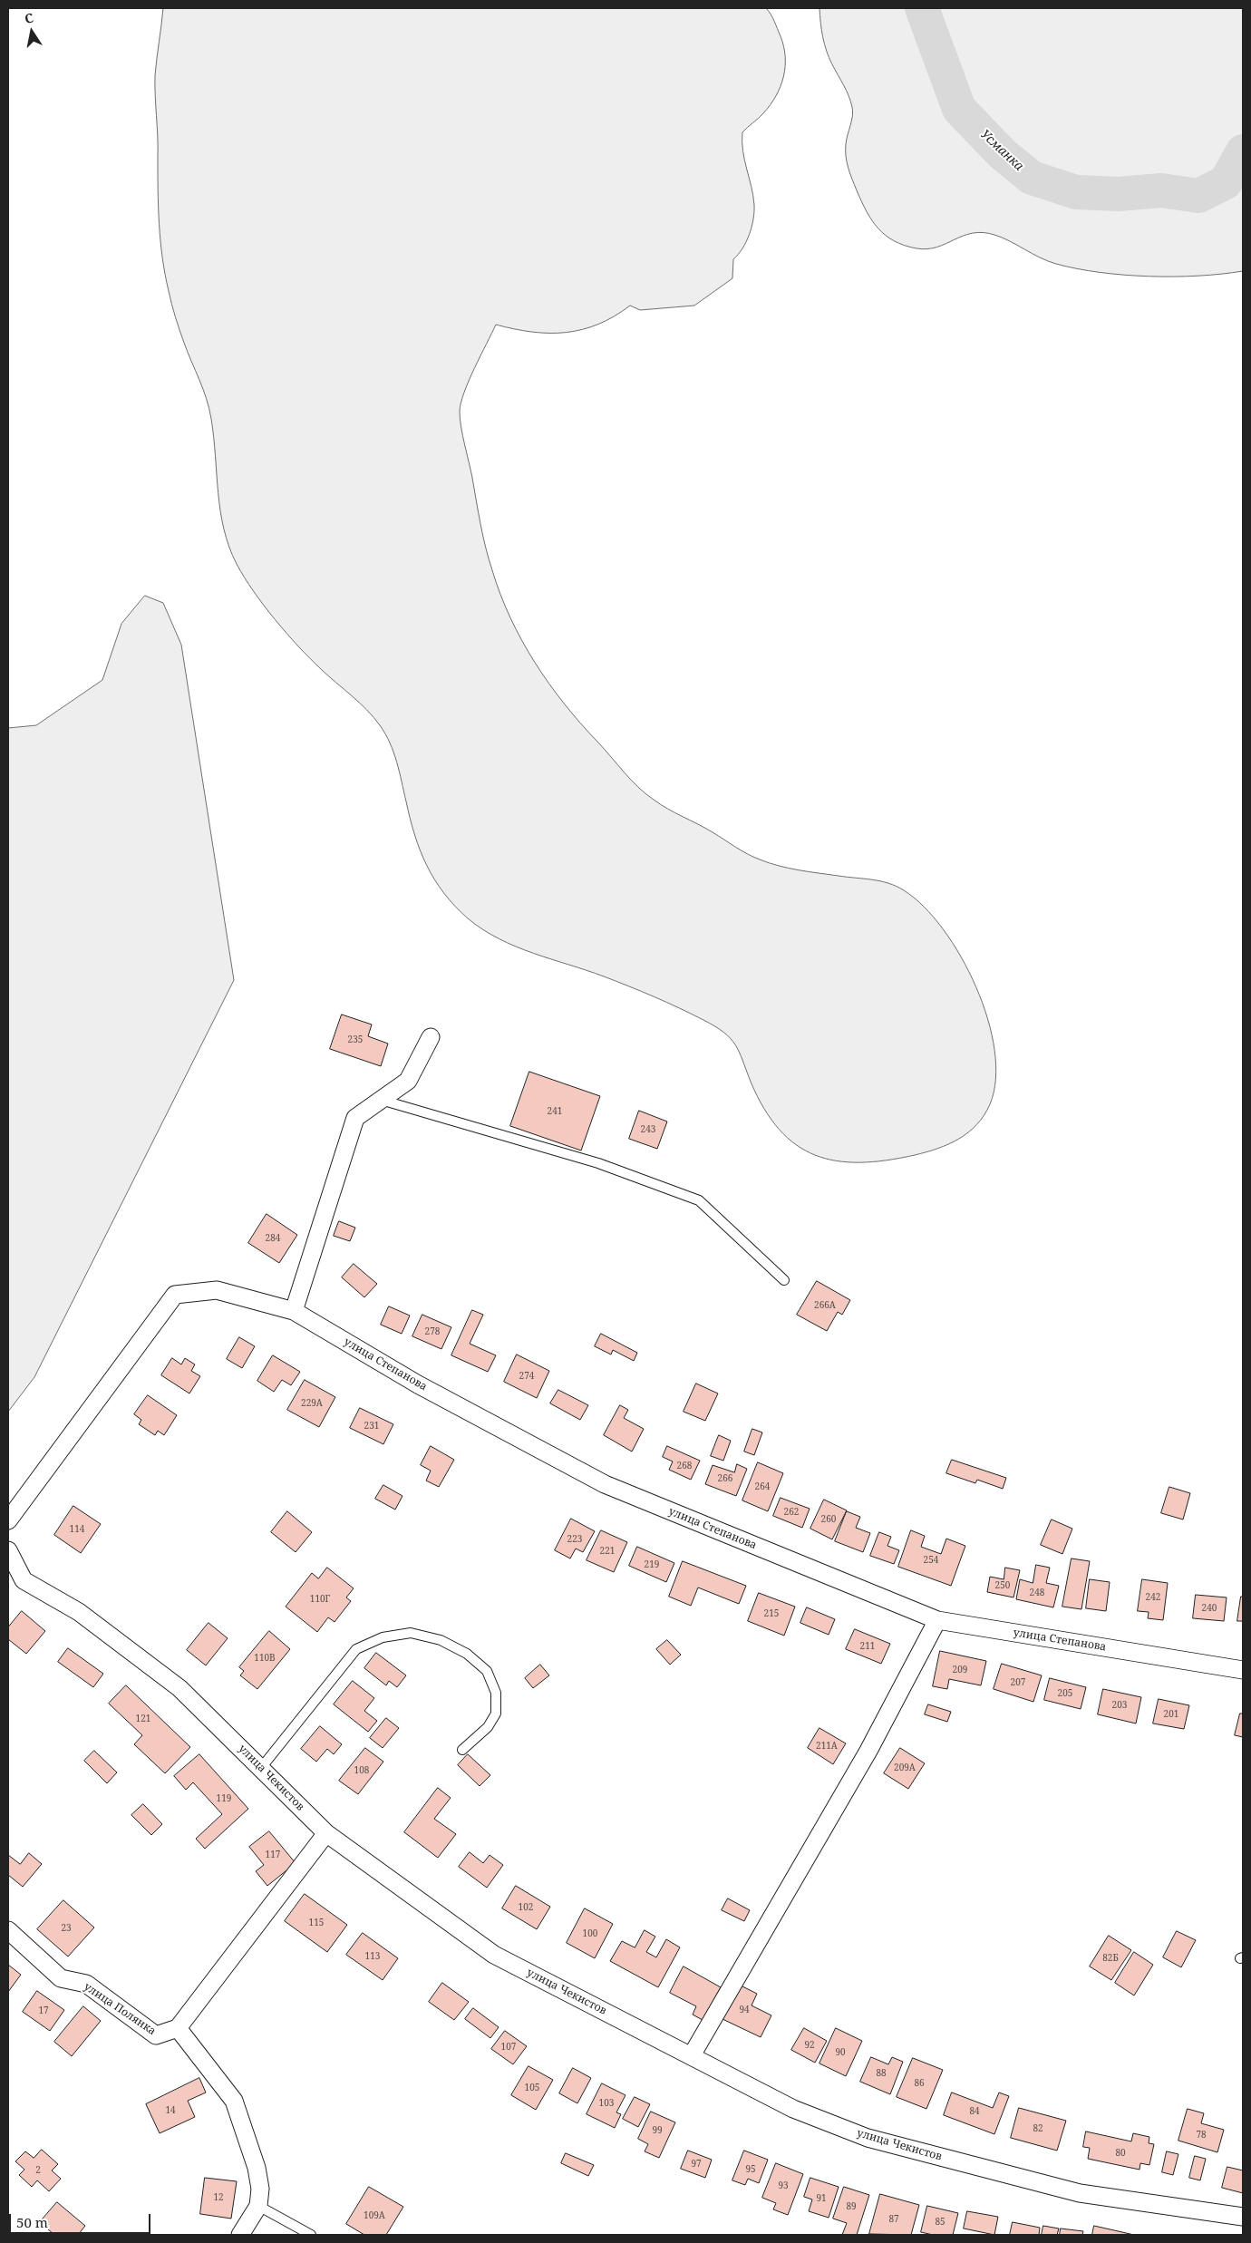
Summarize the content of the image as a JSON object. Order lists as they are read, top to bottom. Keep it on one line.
{"streets":{"street":["улица Степанова","улица Чекистов","улица Полянка"]},"water":["Усманка"],"house_numbers":["235","241","243","284","266А","278","274","229А","231","268","266","264","262","260","114","223","221","254","219","250","248","242","110Г","240","215","211","110В","209","207","205","203","201","121","211А","209А","108","119","117","102","115","23","100","113","82Б","94","17","92","107","90","88","86","105","103","14","84","82","99","78","80","97","95","2","93","12","91","89","109А","87","85"],"scale_bar":"50 m","north":"top"}
